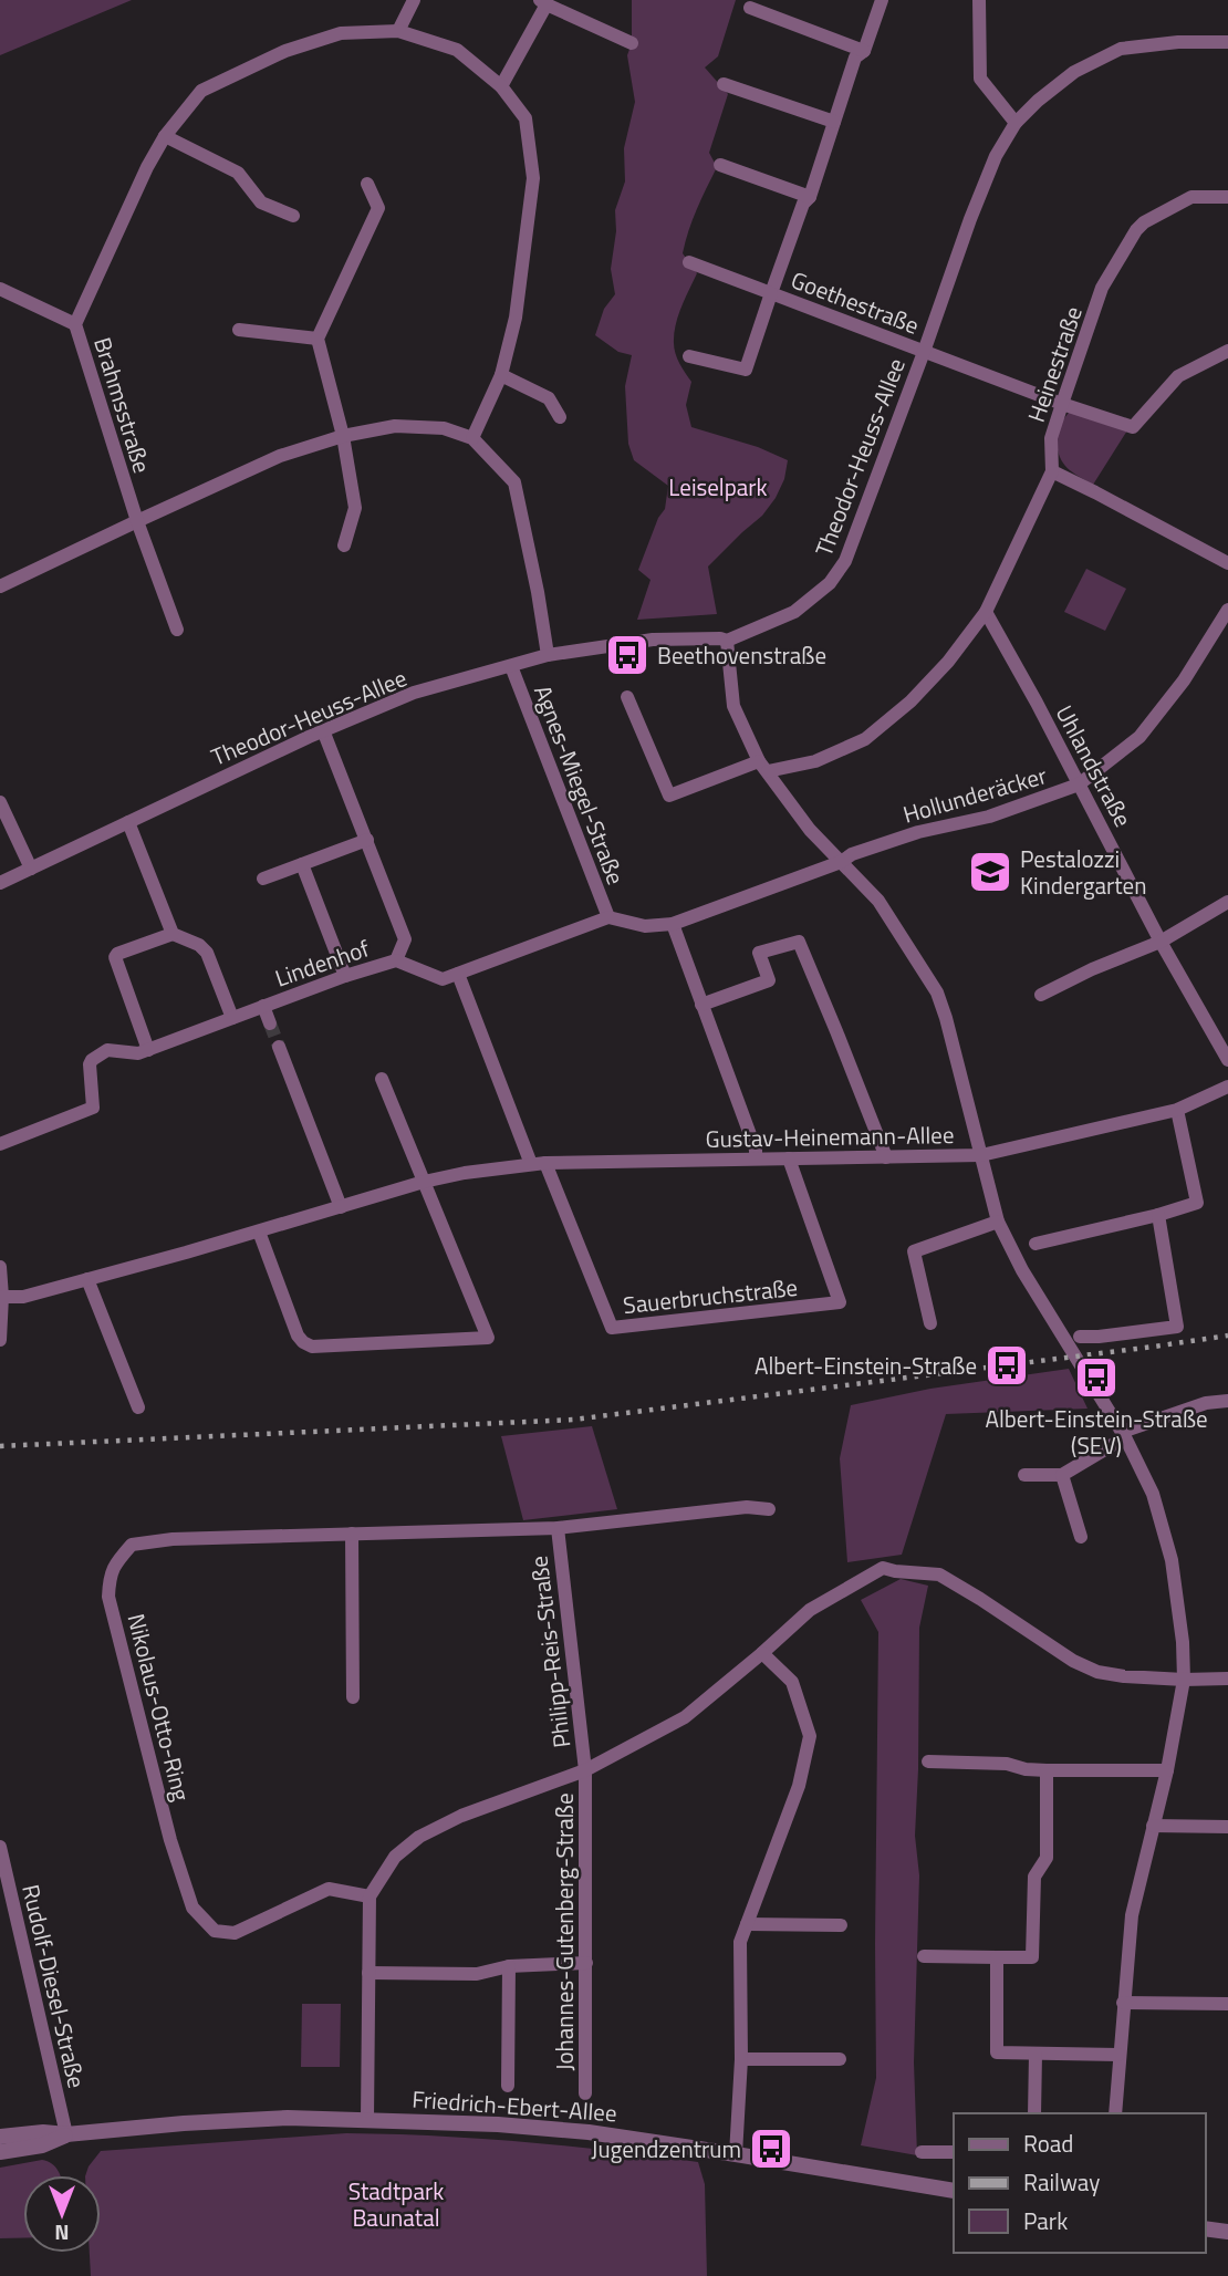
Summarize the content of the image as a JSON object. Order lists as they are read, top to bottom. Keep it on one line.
{"streets":{"street":["Goethestraße","Heinestraße","Brahmsstraße","Theodor-Heuss-Allee","Uhlandstraße","Agnes-Miegel-Straße","Hollunderäcker","Lindenhof","Gustav-Heinemann-Allee","Sauerbruchstraße","Philipp-Reis-Straße","Nikolaus-Otto-Ring","Johannes-Gutenberg-Straße","Rudolf-Diesel-Straße","Friedrich-Ebert-Allee"]},"crossings":[["Goethestraße","Heinestraße"],["Goethestraße","Theodor-Heuss-Allee"],["Theodor-Heuss-Allee","Agnes-Miegel-Straße"],["Uhlandstraße","Hollunderäcker"],["Agnes-Miegel-Straße","Lindenhof"],["Gustav-Heinemann-Allee","Sauerbruchstraße"],["Philipp-Reis-Straße","Nikolaus-Otto-Ring"],["Philipp-Reis-Straße","Johannes-Gutenberg-Straße"],["Rudolf-Diesel-Straße","Friedrich-Ebert-Allee"]],"parks":["Leiselpark","Stadtpark Baunatal"],"places":{"bus stop":["Beethovenstraße","Albert-Einstein-Straße","Albert-Einstein-Straße (SEV)","Jugendzentrum"],"school or university":["Pestalozzi Kindergarten"]},"legend":["Road","Railway","Park"],"north":"bottom"}
